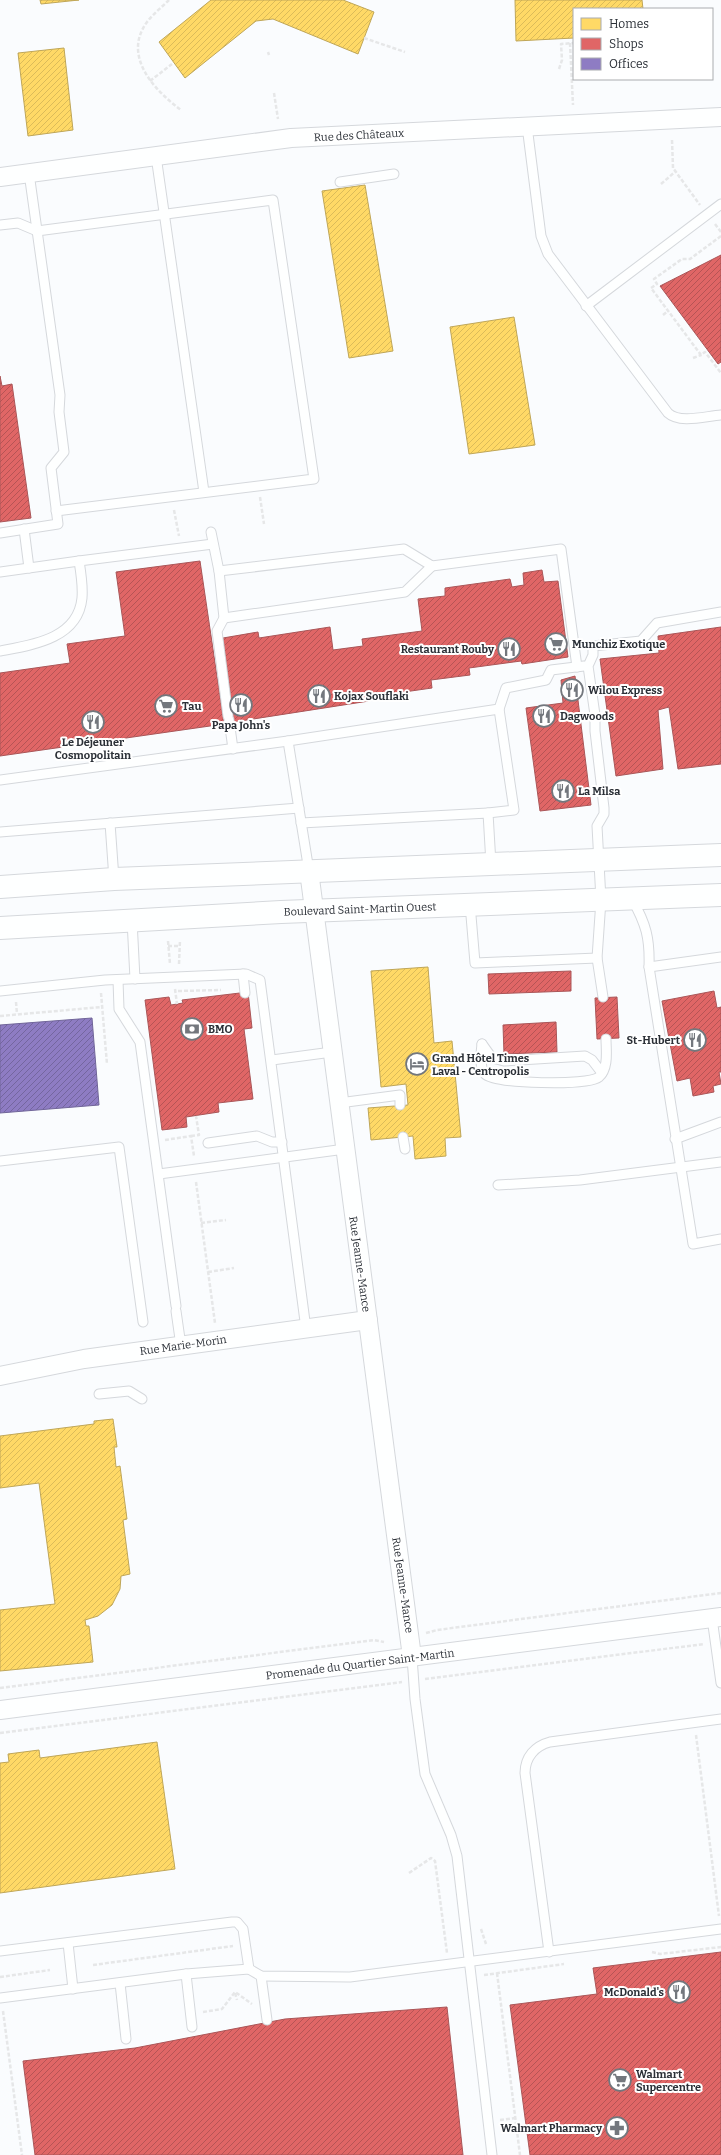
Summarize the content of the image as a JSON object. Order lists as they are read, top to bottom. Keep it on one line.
{"streets":{"main road":["Boulevard Saint-Martin Ouest"],"street":["Rue des Châteaux","Rue Jeanne-Mance","Rue Marie-Morin","Promenade du Quartier Saint-Martin"]},"crossings":[["Boulevard Saint-Martin Ouest","Rue Jeanne-Mance"],["Rue Jeanne-Mance","Rue Marie-Morin"],["Rue Jeanne-Mance","Promenade du Quartier Saint-Martin"]],"places":{"supermarket":["Munchiz Exotique","Tau","Walmart Supercentre"],"restaurant":["Restaurant Rouby","Wilou Express","Kojax Souflaki","Papa John's","Dagwoods","Le Déjeuner Cosmopolitain","La Milsa","St-Hubert","McDonald's"],"bank":["BMO"],"hotel":["Grand Hôtel Times Laval - Centropolis"],"pharmacy":["Walmart Pharmacy"]},"legend":["Homes","Shops","Offices"]}
